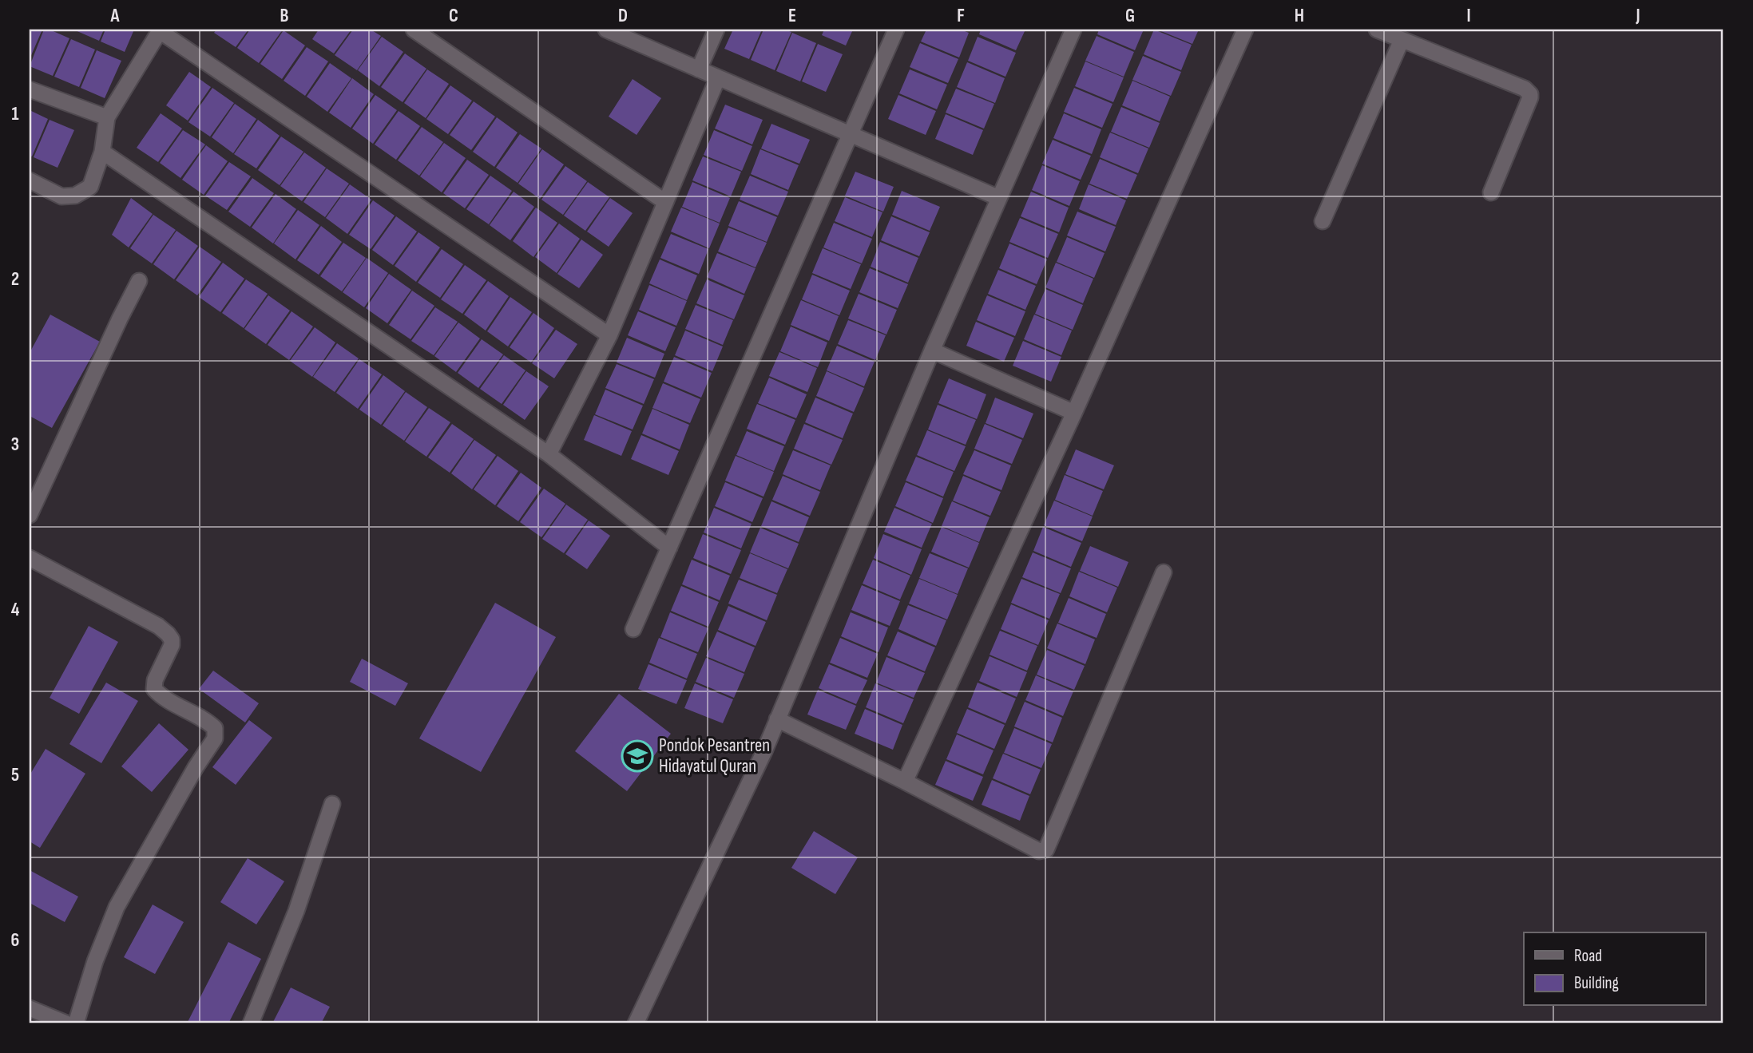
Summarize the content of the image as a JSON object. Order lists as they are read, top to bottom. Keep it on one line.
{"places":{"school or university":["Pondok Pesantren Hidayatul Quran"]},"legend":["Road","Building"],"grid":{"columns":["A","B","C","D","E","F","G","H","I","J"],"rows":["1","2","3","4","5","6"]}}
